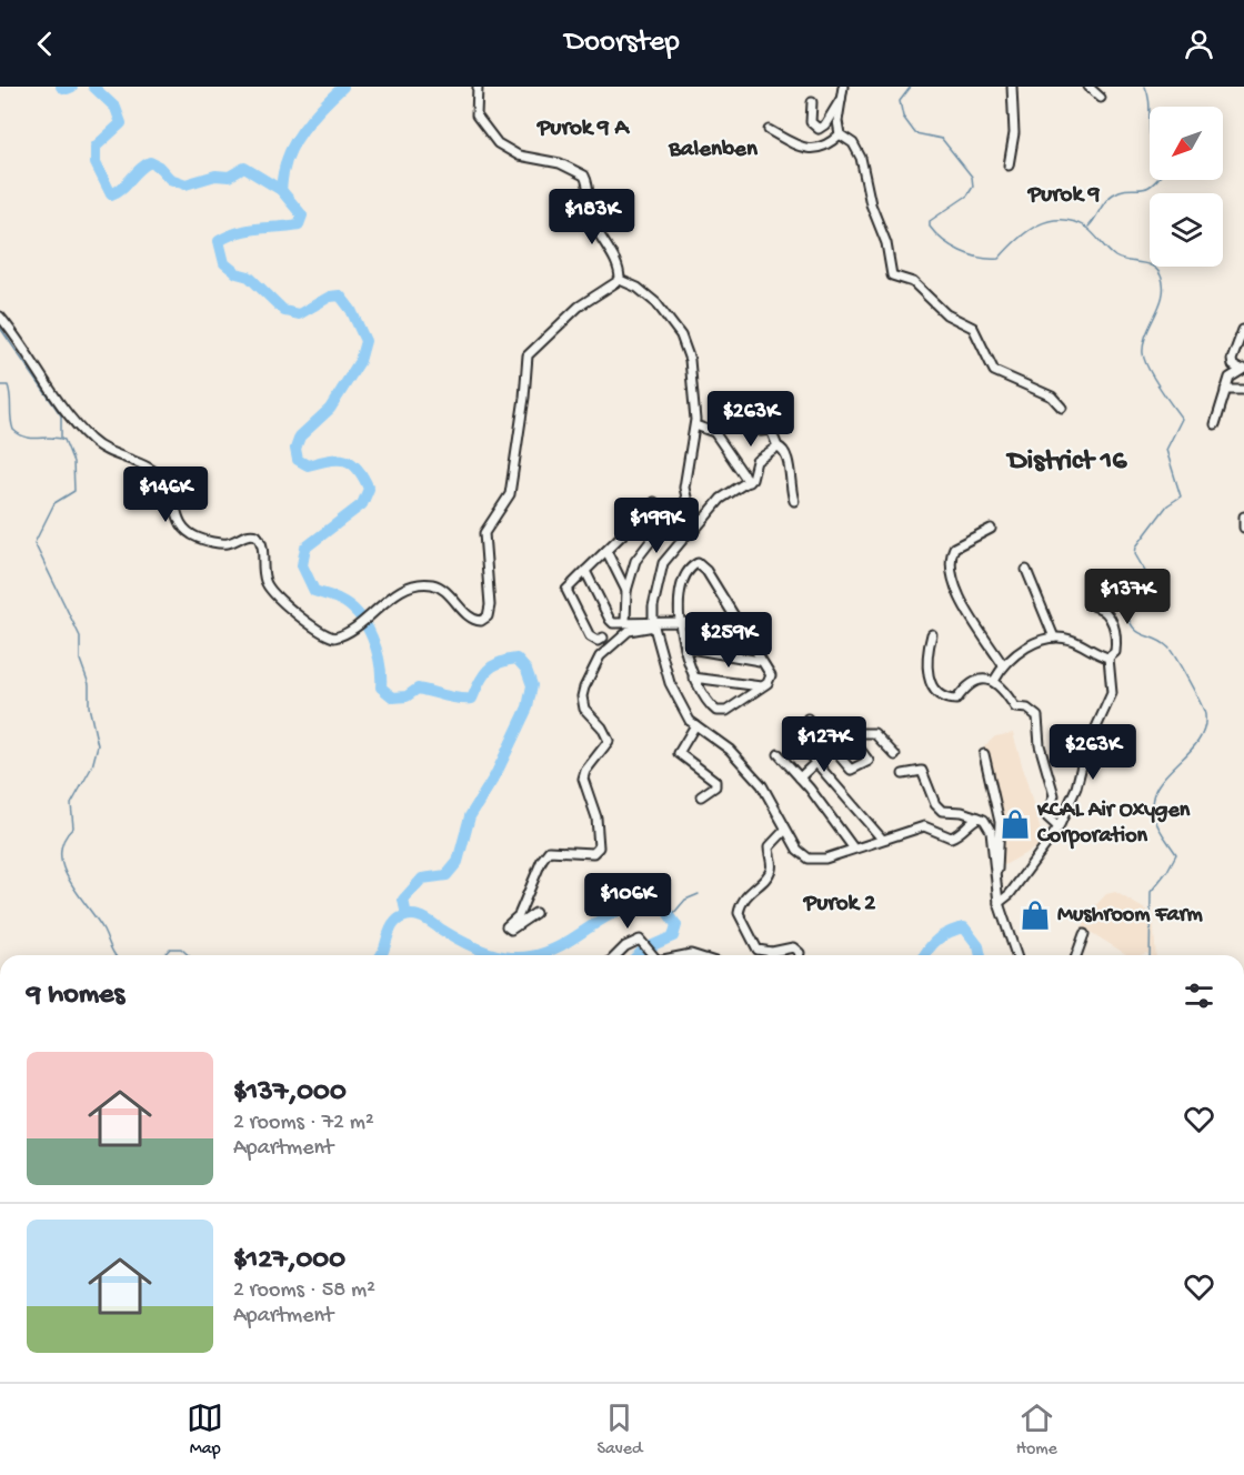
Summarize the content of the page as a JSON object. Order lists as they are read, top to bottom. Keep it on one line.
{"districts":["Purok 9 A","Balenben","Purok 9","District 16","Purok 2"],"places":{"shop":["KCAL Air Oxygen Corporation","Mushroom Farm"]},"north":"bottom left","page":{"header":"Doorstep","price":["$183K","$263K","$146K","$199K","$137K","$259K","$127K","$263K","$106K"],"heading":"9 homes","list":[{"name":"$137,000","note":"2 rooms · 72 m² · Apartment"},{"name":"$127,000","note":"2 rooms · 58 m² · Apartment"}],"tabs":["Map","Saved","Home"]}}
